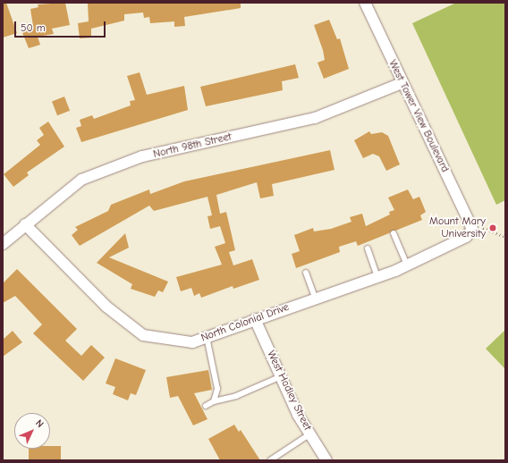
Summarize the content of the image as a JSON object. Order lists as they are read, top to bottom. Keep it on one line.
{"streets":{"street":["West Tower View Boulevard","North 98th Street","North Colonial Drive","West Hadley Street"]},"crossings":[["West Tower View Boulevard","North 98th Street"],["West Tower View Boulevard","North Colonial Drive"],["North 98th Street","North Colonial Drive"],["North Colonial Drive","West Hadley Street"]],"places":["Mount Mary University"],"scale_bar":"50 m","north":"top right"}
